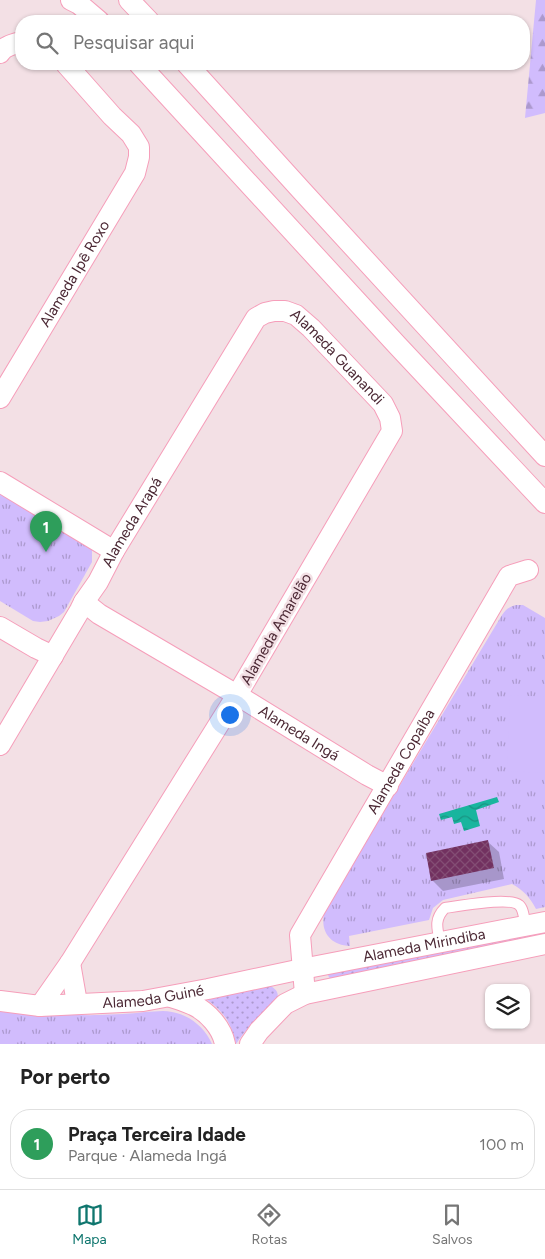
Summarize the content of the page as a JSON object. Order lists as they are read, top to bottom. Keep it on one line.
{"streets":{"street":["Alameda Ipê Roxo","Alameda Guanandi","Alameda Arapá","Alameda Amarelão","Alameda Ingá","Alameda Copaíba","Alameda Mirindiba","Alameda Guiné"]},"crossings":[["Alameda Guanandi","Alameda Arapá"],["Alameda Guanandi","Alameda Amarelão"],["Alameda Arapá","Alameda Ingá"],["Alameda Amarelão","Alameda Ingá"],["Alameda Amarelão","Alameda Guiné"],["Alameda Ingá","Alameda Copaíba"],["Alameda Copaíba","Alameda Mirindiba"],["Alameda Copaíba","Alameda Guiné"],["Alameda Mirindiba","Alameda Guiné"]],"page":{"search":"Pesquisar aqui","pins":"1","heading":"Por perto","list":[{"mark":"1","name":"Praça Terceira Idade","note":"Parque · Alameda Ingá","value":"100 m"}],"nav":["Mapa","Rotas","Salvos"]}}
